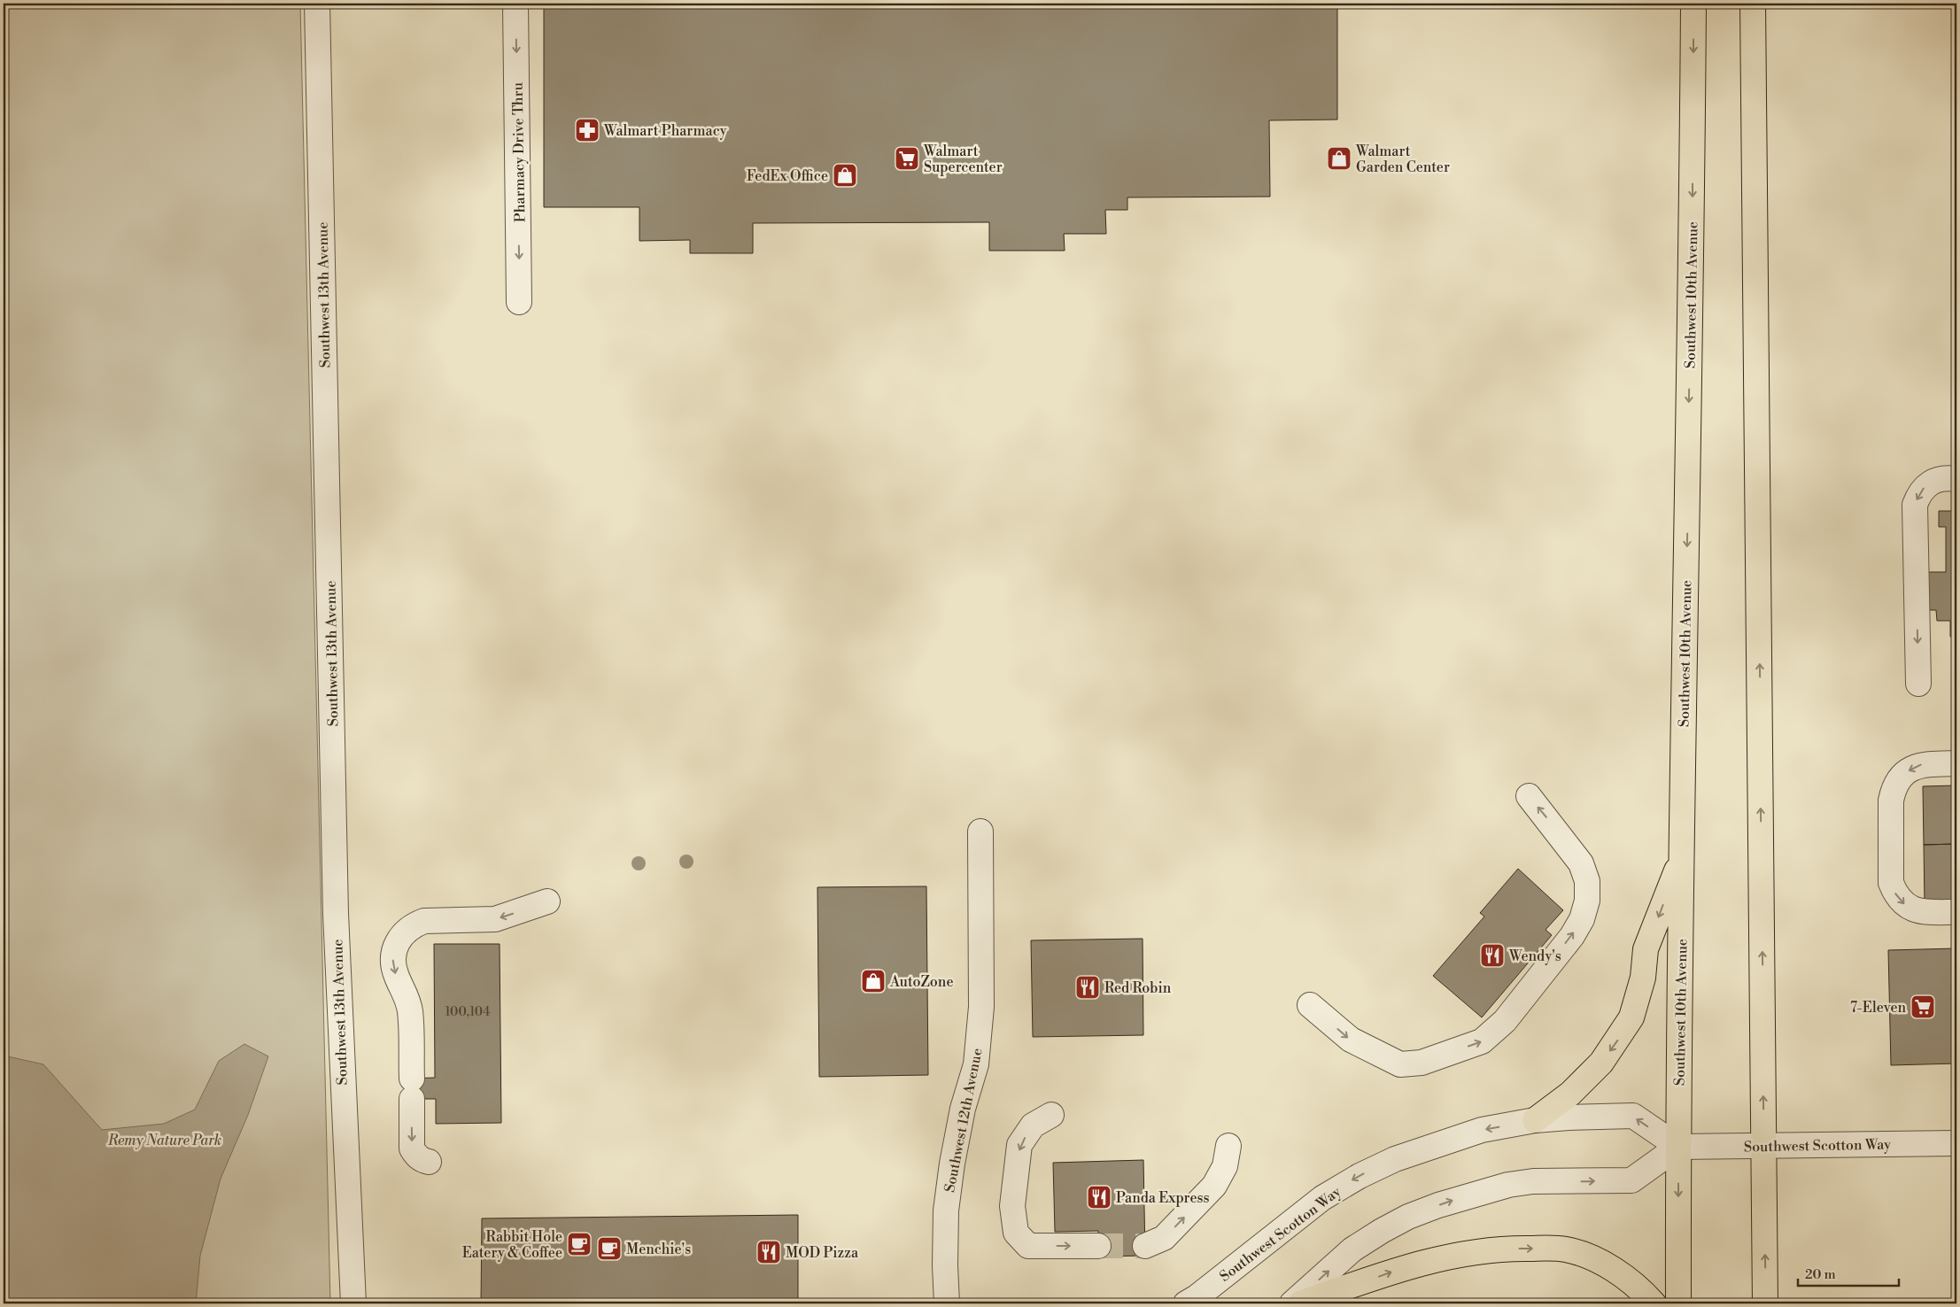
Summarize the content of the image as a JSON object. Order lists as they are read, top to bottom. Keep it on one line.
{"streets":{"highway":["Southwest 10th Avenue"],"street":["Pharmacy Drive Thru","Southwest 13th Avenue","Southwest 12th Avenue","Southwest Scotton Way"]},"crossings":[["Southwest 10th Avenue","Southwest Scotton Way"]],"one_way":["Pharmacy Drive Thru"],"parks":["Remy Nature Park"],"places":{"pharmacy":["Walmart Pharmacy"],"supermarket":["Walmart Supercenter","7-Eleven"],"shop":["Walmart Garden Center","FedEx Office","AutoZone"],"restaurant":["Wendy's","Red Robin","Panda Express","MOD Pizza"],"cafe":["Rabbit Hole Eatery & Coffee","Menchie's"]},"house_numbers":["100,104"],"scale_bar":"20 m"}
